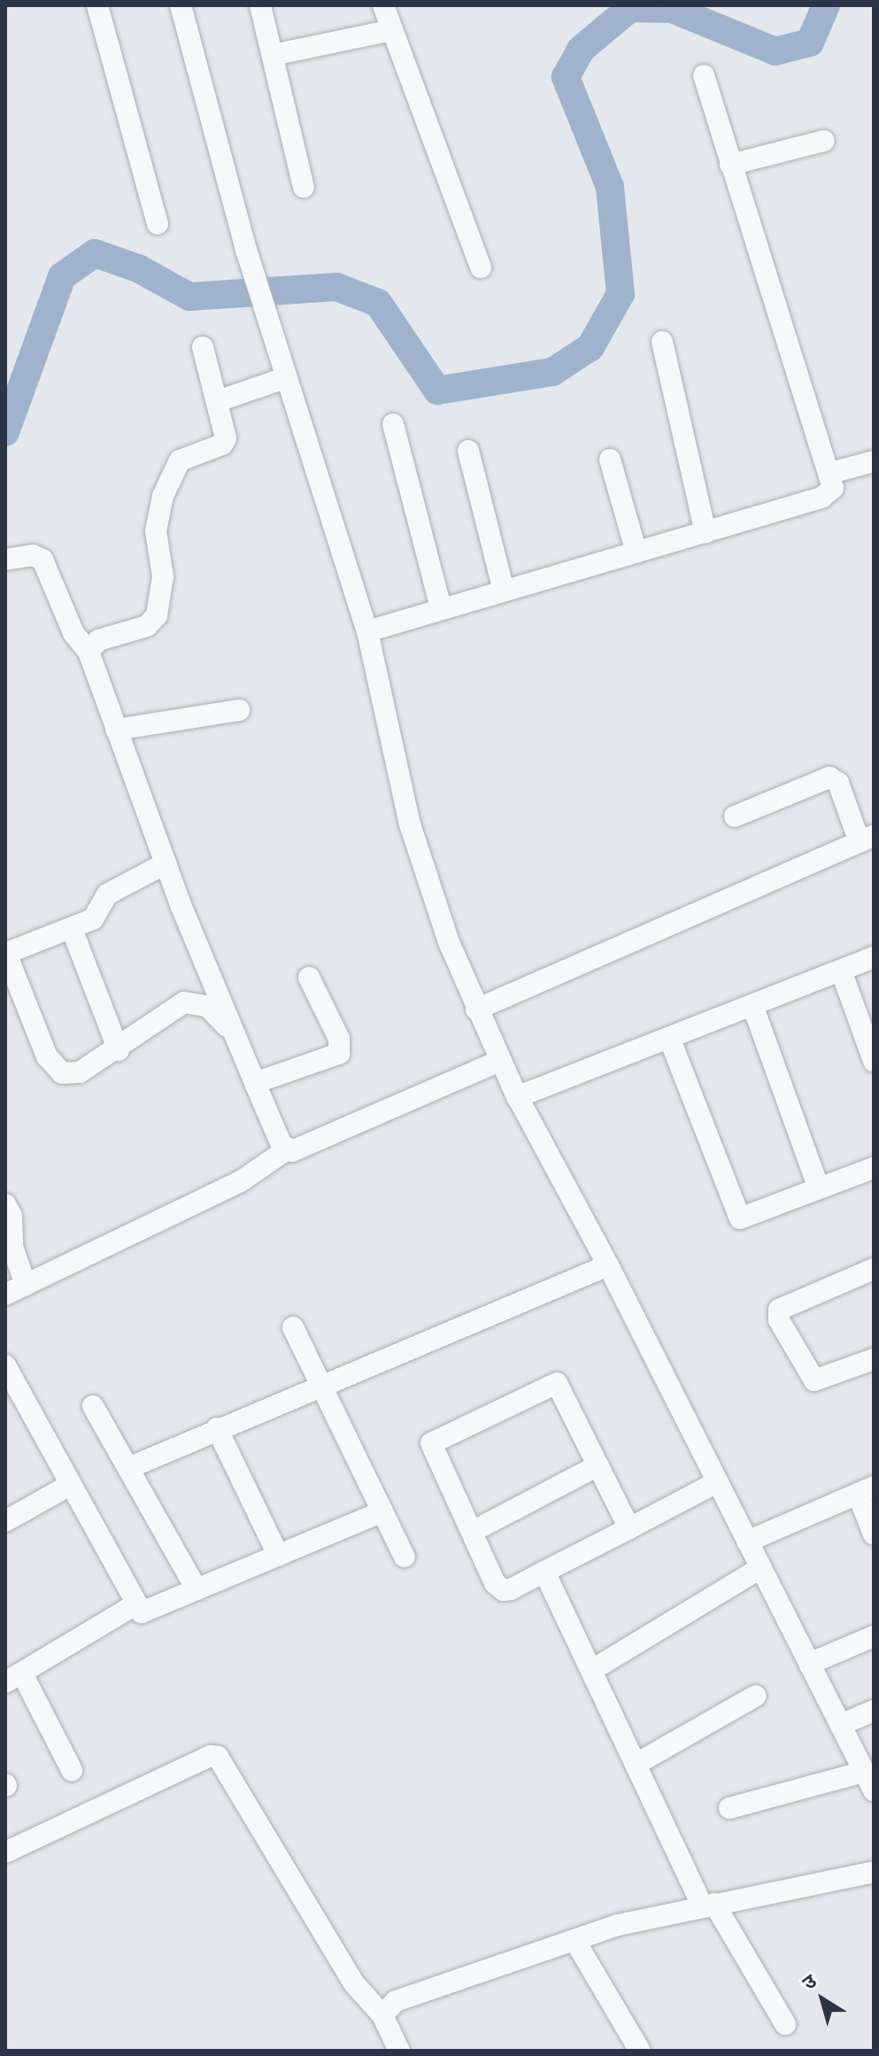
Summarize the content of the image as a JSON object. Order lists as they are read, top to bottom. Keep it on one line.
{"north":"top left"}
